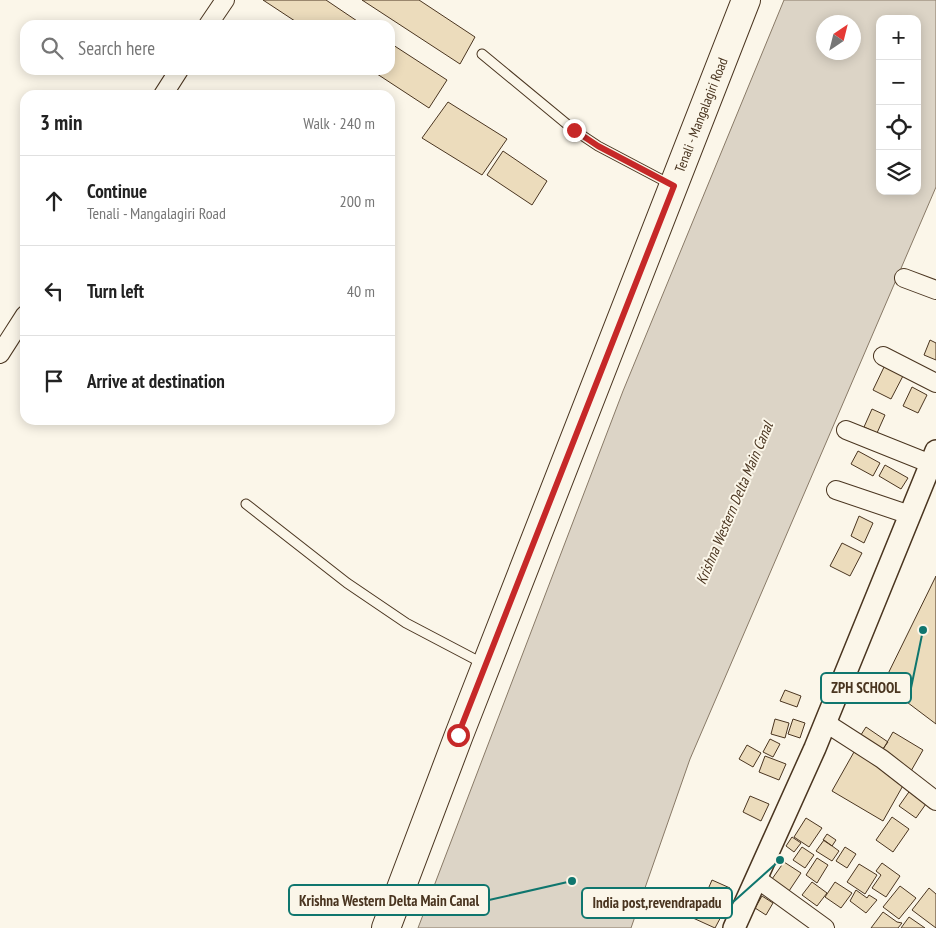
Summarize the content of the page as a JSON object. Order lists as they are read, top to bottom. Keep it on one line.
{"streets":{"main road":["Tenali - Mangalagiri Road"]},"water":["Krishna Western Delta Main Canal"],"places":["ZPH SCHOOL","India post,revendrapadu","Krishna Western Delta Main Canal"],"north":"top right","page":{"map_buttons":["+","−"],"search":"Search here","heading":["3 min","Walk · 240 m"],"list":[["Continue","Tenali - Mangalagiri Road","200 m"],["Turn left","40 m"],"Arrive at destination"]}}
